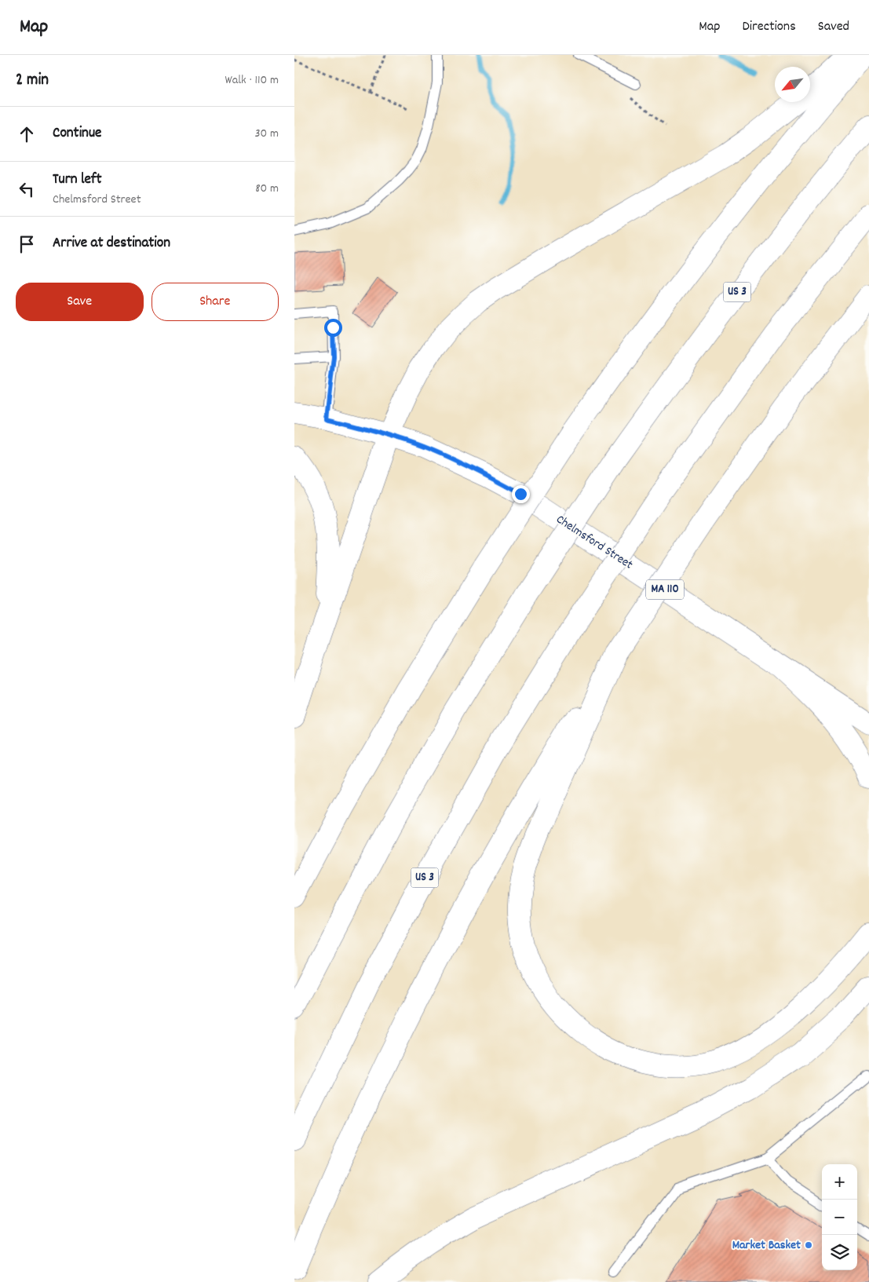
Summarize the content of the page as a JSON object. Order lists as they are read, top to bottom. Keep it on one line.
{"streets":{"main road":["US 3","Chelmsford Street","MA 110"]},"places":["Market Basket"],"north":"bottom left","page":{"header":"Map","nav":["Map","Directions","Saved"],"heading":["2 min","Walk · 110 m"],"list":[["Continue","30 m"],["Turn left","Chelmsford Street","80 m"],"Arrive at destination"],"buttons":["Save","Share"],"map_buttons":["+","−"]}}
